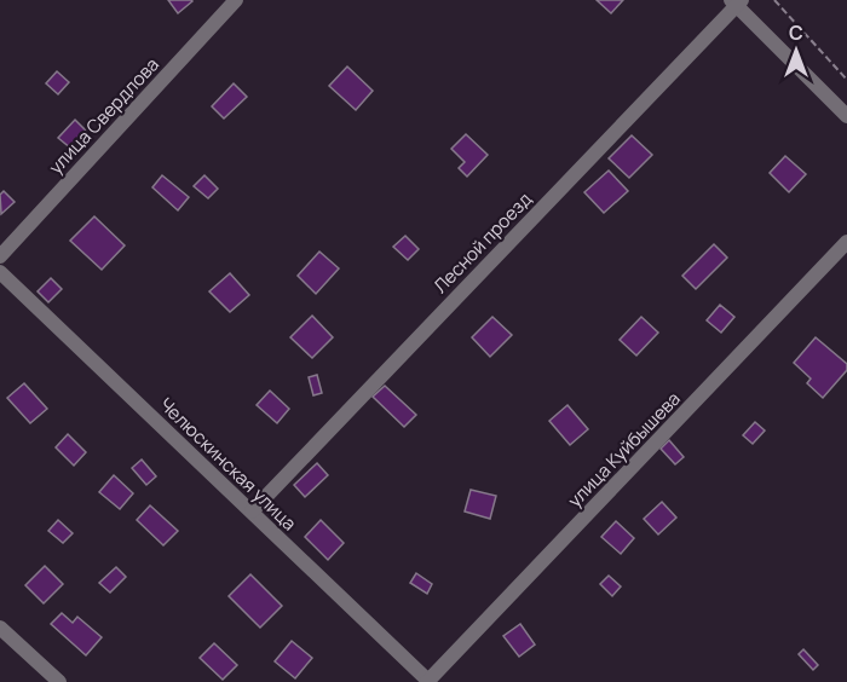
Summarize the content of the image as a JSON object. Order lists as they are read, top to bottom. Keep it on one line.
{"streets":{"street":["улица Свердлова","Лесной проезд","улица Куйбышева","Челюскинская улица"]},"crossings":[["Лесной проезд","Челюскинская улица"],["улица Куйбышева","Челюскинская улица"]],"north":"top"}
